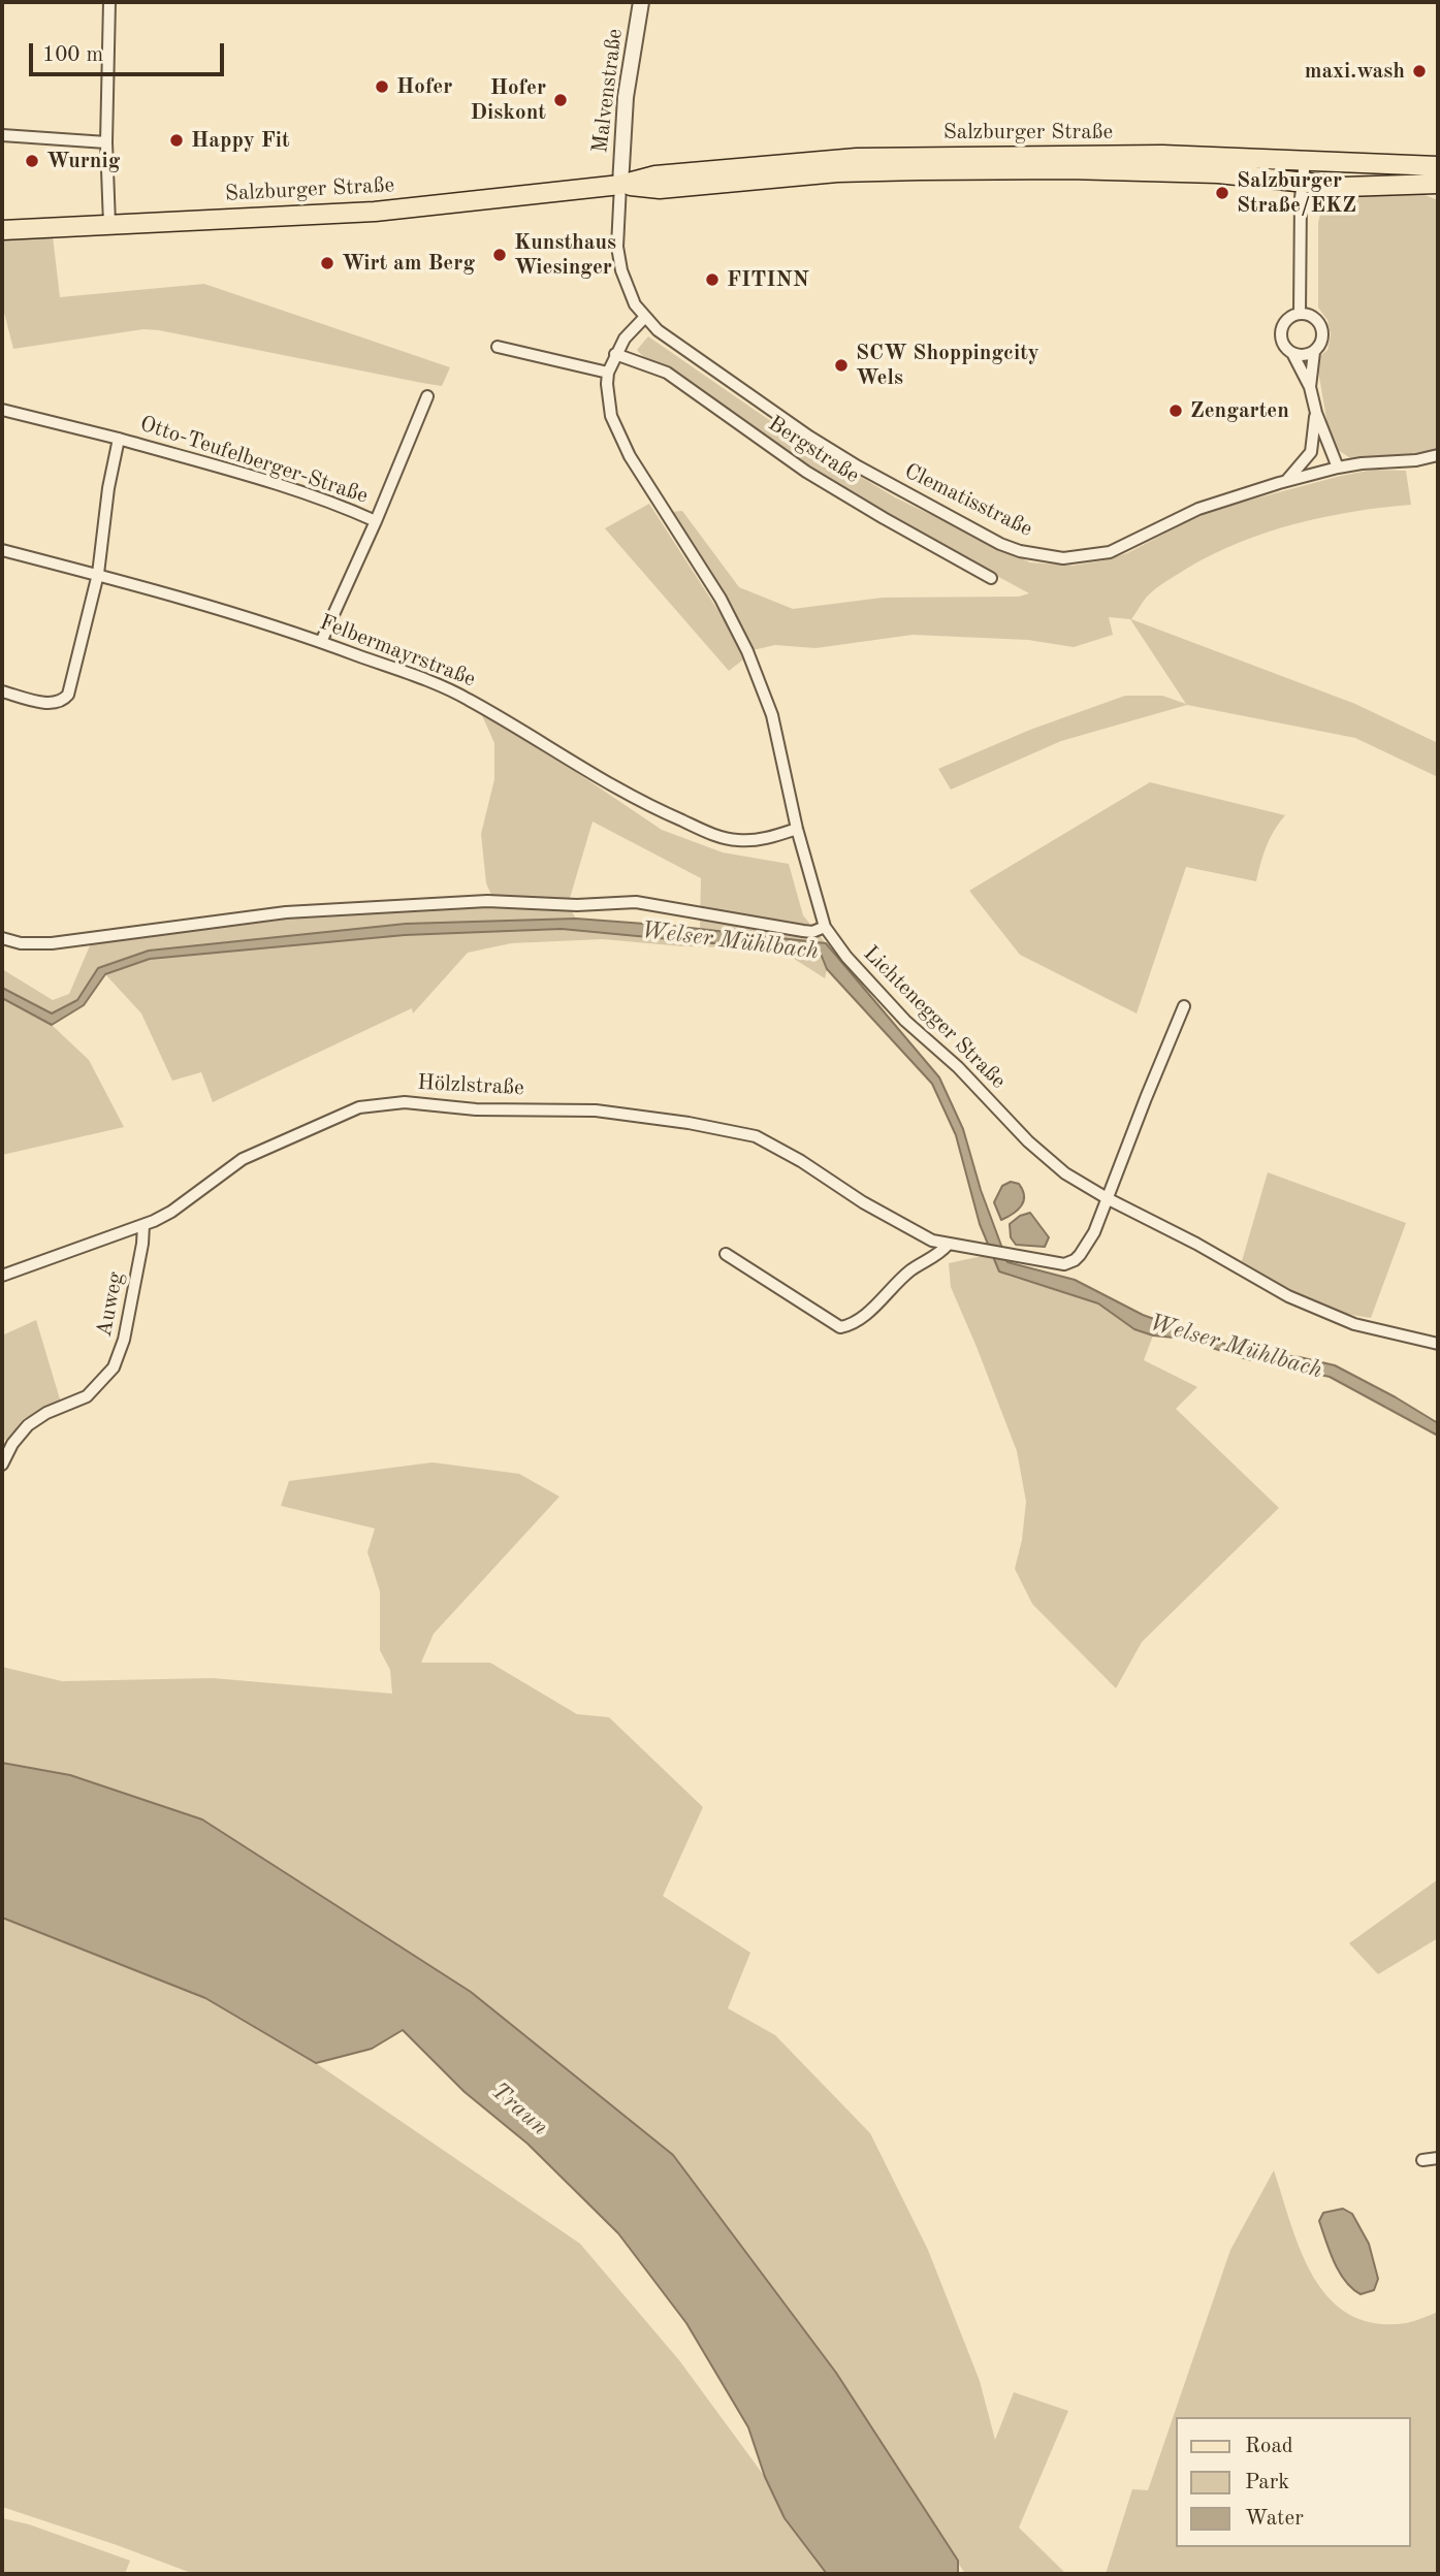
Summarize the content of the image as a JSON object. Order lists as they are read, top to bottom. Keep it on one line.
{"streets":{"main road":["Salzburger Straße"],"street":["Malvenstraße","Bergstraße","Otto-Teufelberger-Straße","Clematisstraße","Felbermayrstraße","Lichtenegger Straße","Hölzlstraße","Auweg"]},"crossings":[["Malvenstraße","Salzburger Straße"],["Bergstraße","Lichtenegger Straße"],["Otto-Teufelberger-Straße","Felbermayrstraße"],["Clematisstraße","Lichtenegger Straße"],["Felbermayrstraße","Lichtenegger Straße"],["Lichtenegger Straße","Hölzlstraße"],["Hölzlstraße","Auweg"]],"water":["Welser Mühlbach","Traun"],"places":["maxi.wash","Hofer","Hofer Diskont","Happy Fit","Wurnig","Salzburger Straße/EKZ","Kunsthaus Wiesinger","Wirt am Berg","FITINN","SCW Shoppingcity Wels","Zengarten"],"legend":["Road","Park","Water"],"scale_bar":"100 m"}
